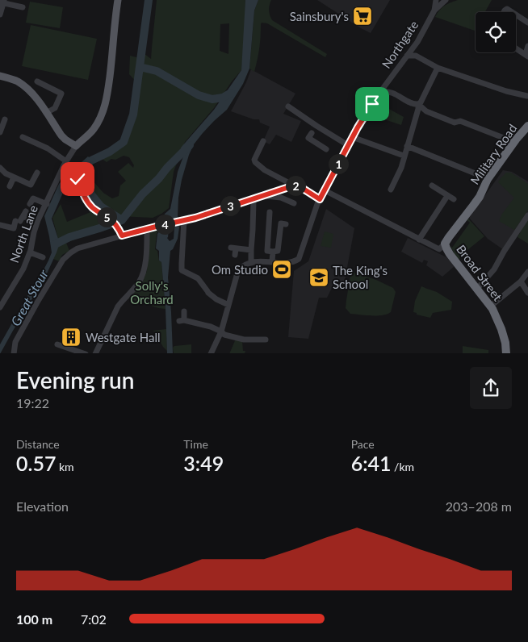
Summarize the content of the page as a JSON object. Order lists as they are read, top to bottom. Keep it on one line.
{"streets":{"highway":["Military Road","Broad Street"],"street":["Northgate","North Lane"]},"crossings":[["Northgate","Broad Street"],["Military Road","Broad Street"]],"water":["Great Stour"],"parks":["Solly's Orchard"],"places":{"supermarket":["Sainsbury's"],"sports":["Om Studio"],"school or university":["The King's School"],"building":["Westgate Hall"]},"page":{"pins":["1","2","3","5","4"],"heading":["Evening run","19:22"],"stats":[["Distance","0.57 km"],["Time","3:49"],["Pace","6:41 /km"]],"chart":["Elevation","203–208 m"],"list":[{"name":"100 m","note":"7:02"}]}}
